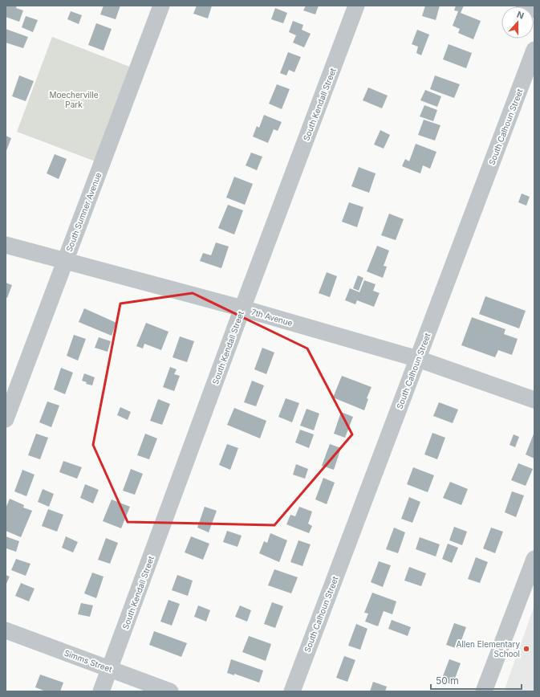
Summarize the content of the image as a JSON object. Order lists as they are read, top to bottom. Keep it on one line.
{"streets":{"street":["South Kendall Street","South Calhoun Street","South Sumner Avenue","7th Avenue","Simms Street"]},"crossings":[["South Kendall Street","7th Avenue"],["South Kendall Street","Simms Street"],["South Calhoun Street","7th Avenue"],["South Sumner Avenue","7th Avenue"]],"parks":["Moecherville Park"],"places":["Allen Elementary School"],"scale_bar":"50 m","north":"top"}
